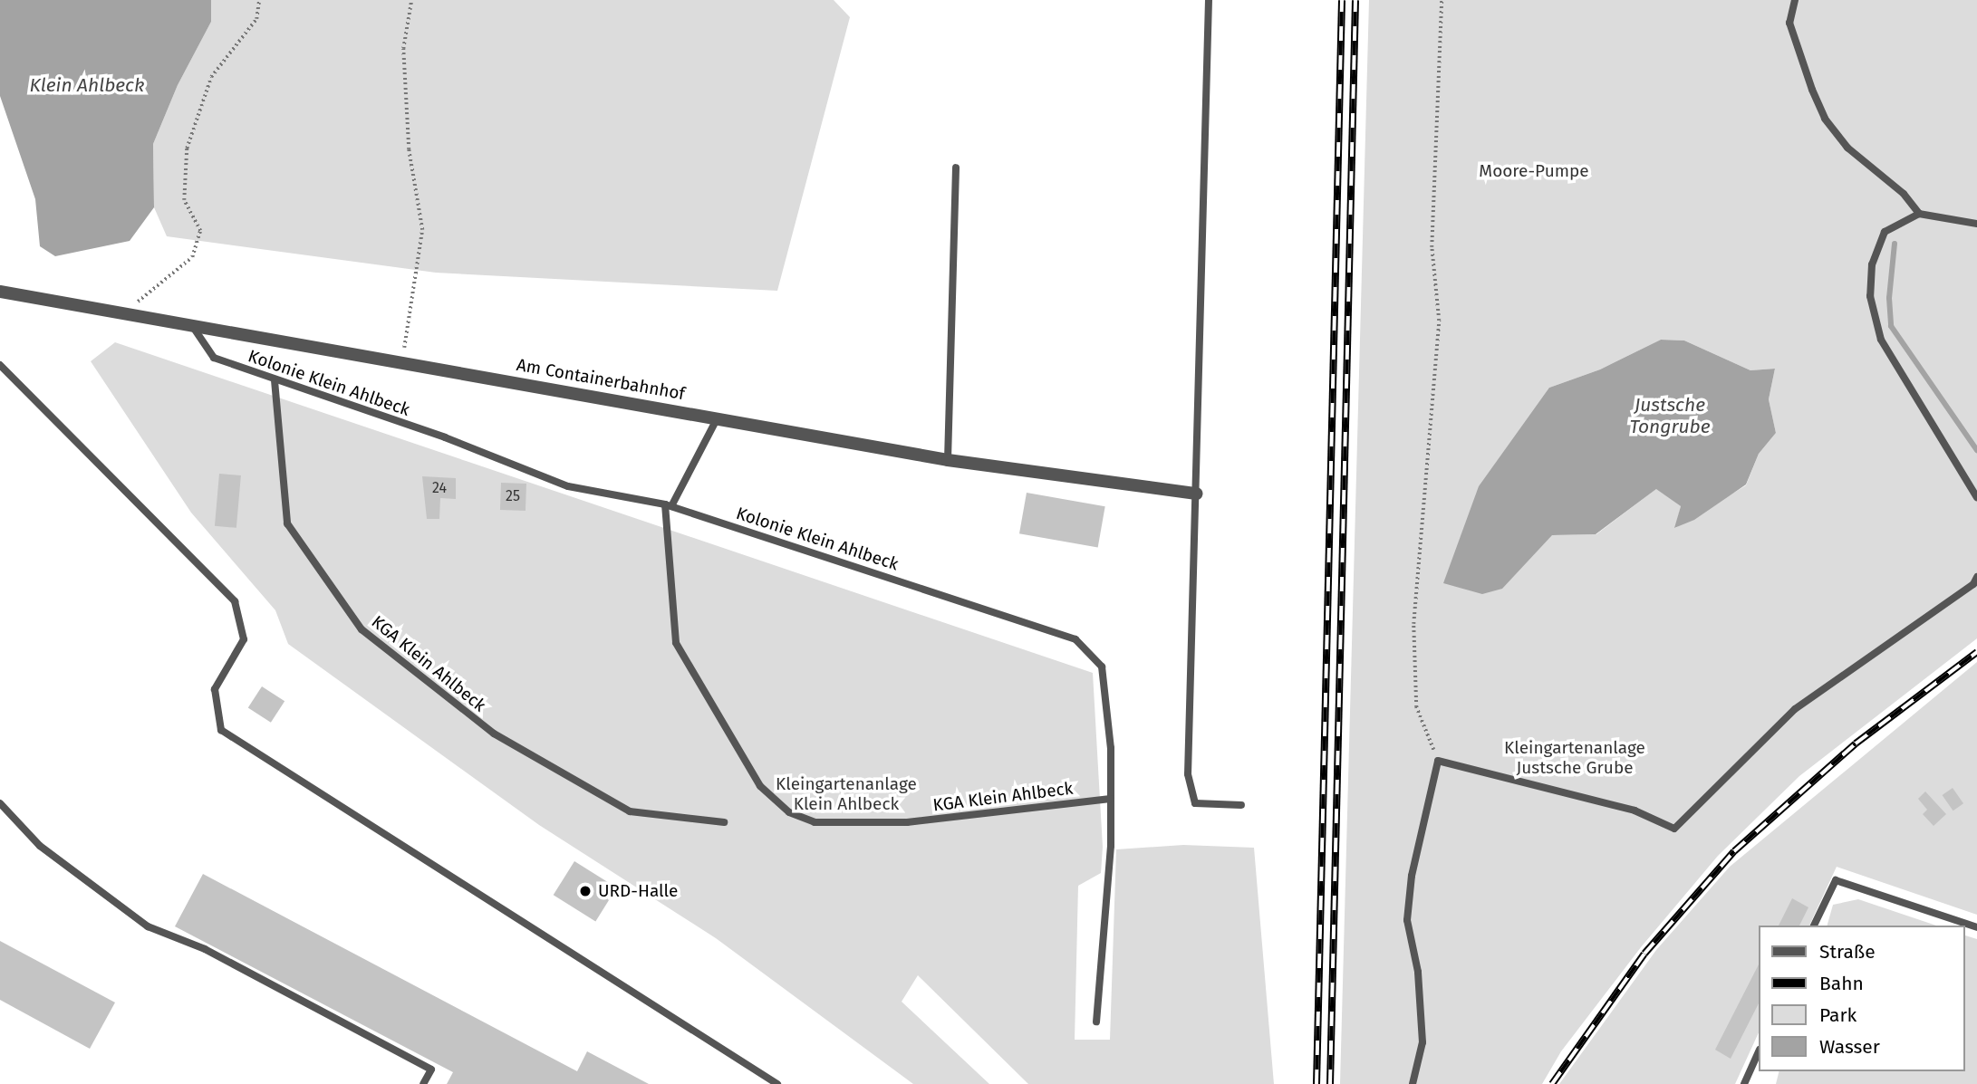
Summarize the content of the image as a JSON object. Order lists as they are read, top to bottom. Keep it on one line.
{"streets":{"street":["Am Containerbahnhof"],"lane":["Kolonie Klein Ahlbeck","KGA Klein Ahlbeck"]},"crossings":[["Am Containerbahnhof","Kolonie Klein Ahlbeck"],["Kolonie Klein Ahlbeck","KGA Klein Ahlbeck"]],"water":["Klein Ahlbeck","Justsche Tongrube"],"parks":["Moore-Pumpe","Kleingartenanlage Justsche Grube","Kleingartenanlage Klein Ahlbeck"],"places":["URD-Halle"],"house_numbers":["24","25"],"legend":["Straße","Bahn","Park","Wasser"]}
